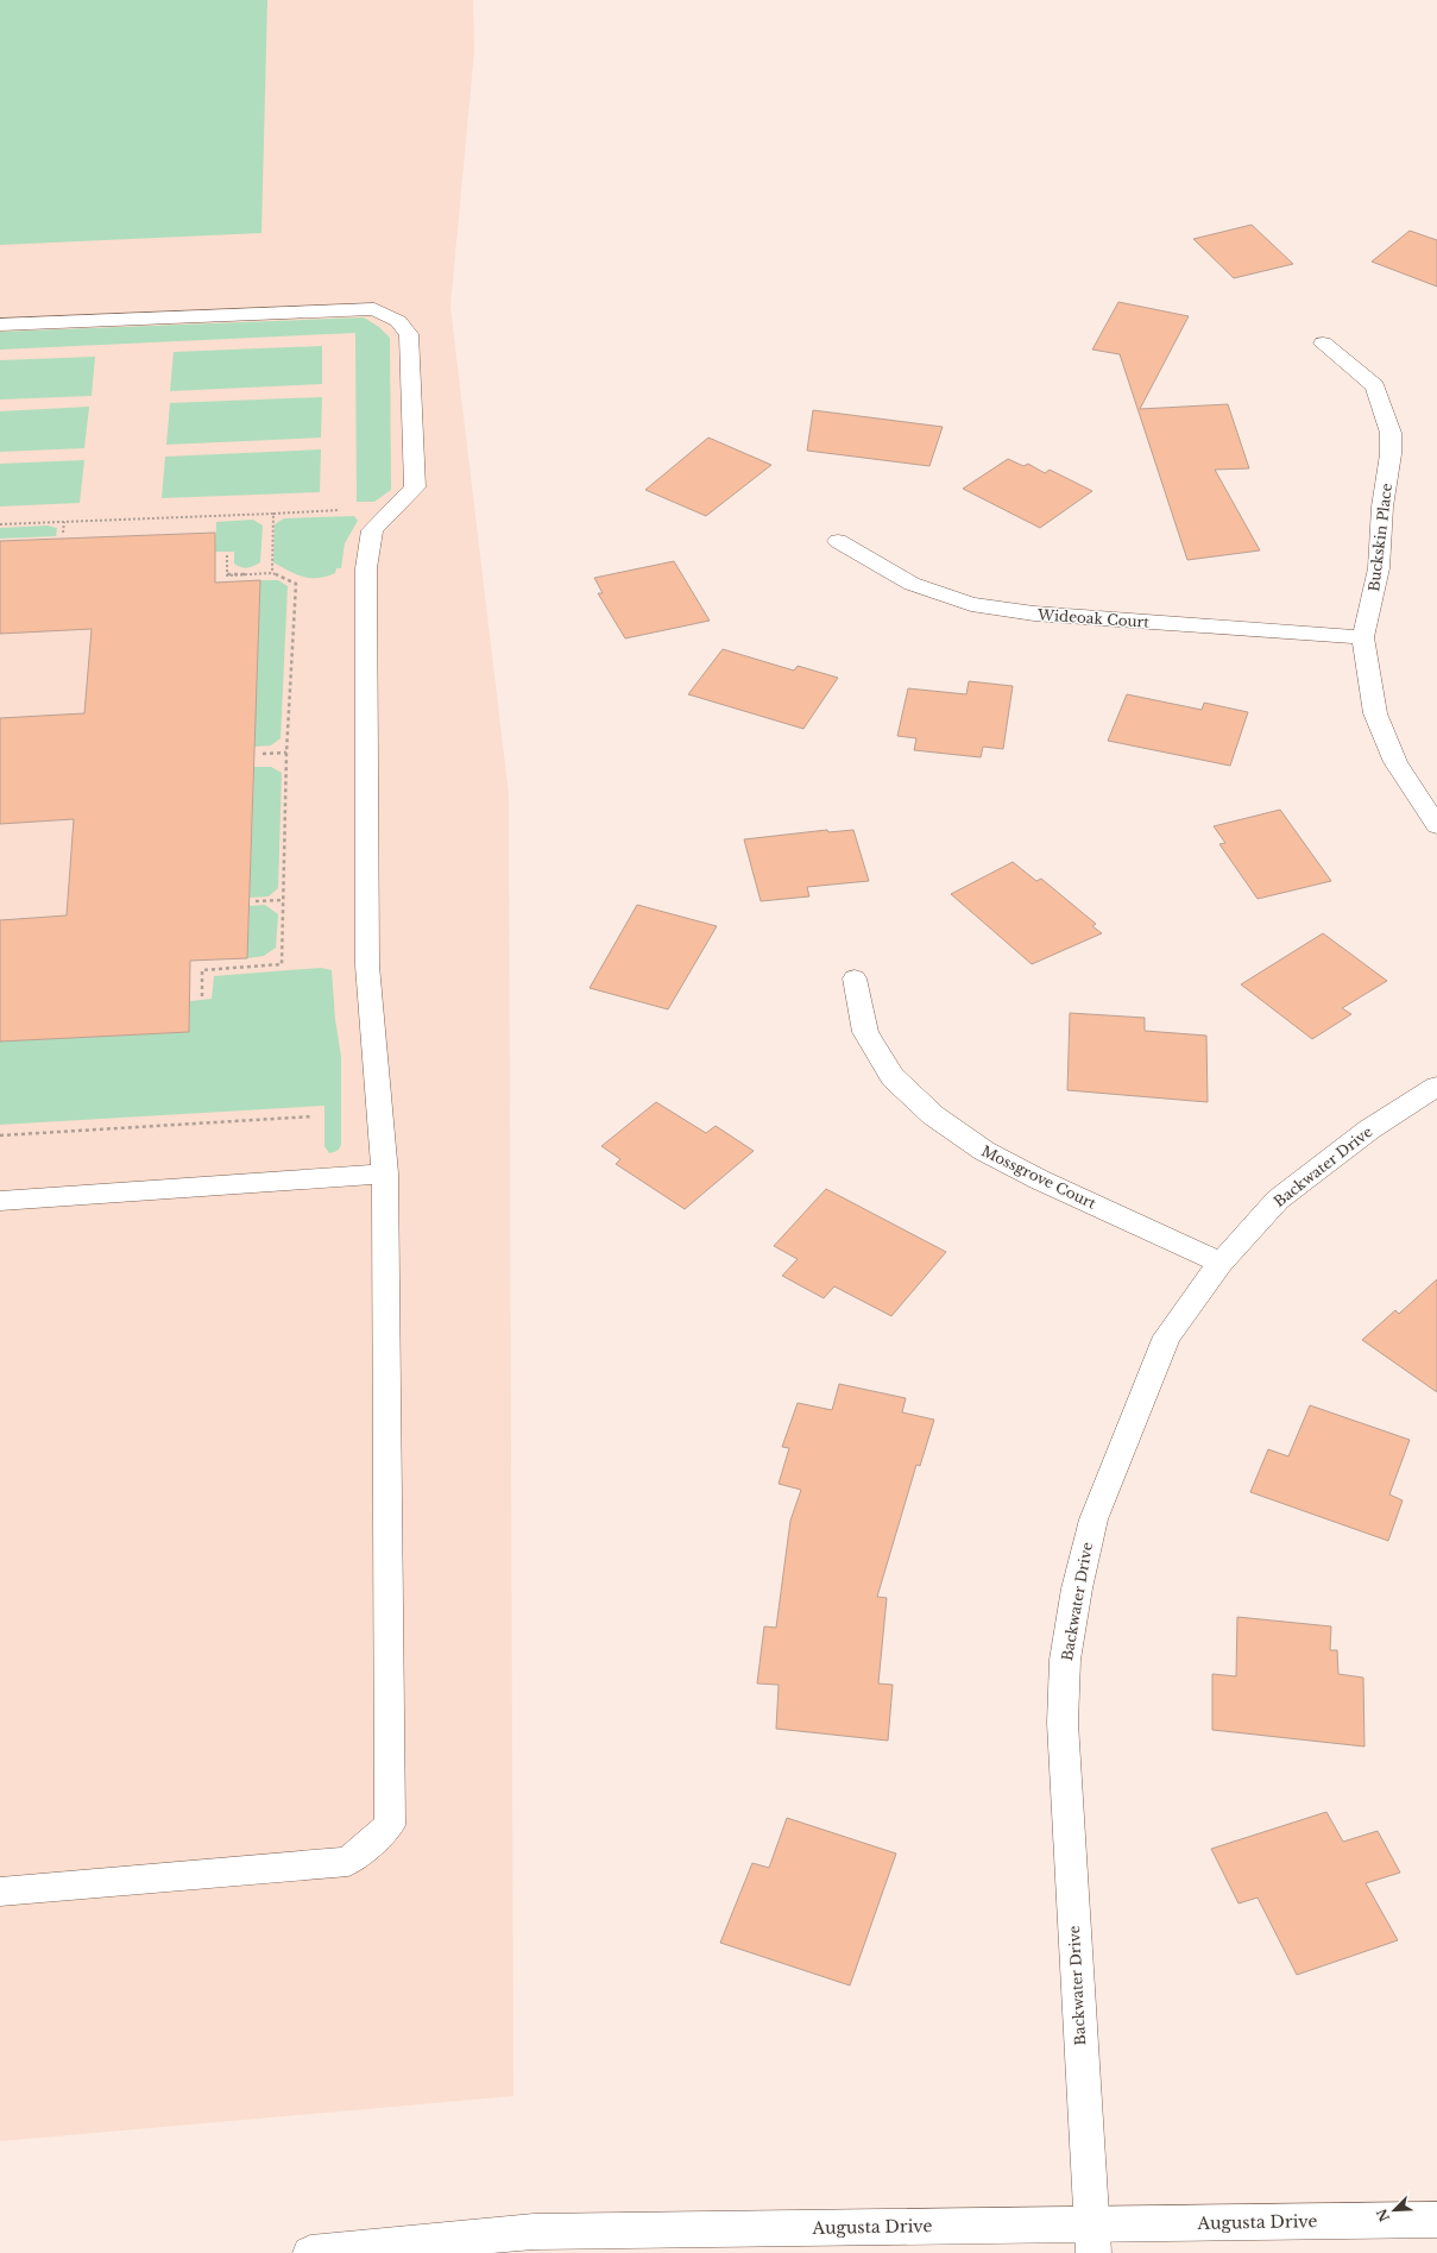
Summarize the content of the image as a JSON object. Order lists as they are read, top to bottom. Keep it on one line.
{"streets":{"street":["Buckskin Place","Wideoak Court","Backwater Drive","Mossgrove Court","Augusta Drive"]},"crossings":[["Buckskin Place","Wideoak Court"],["Backwater Drive","Mossgrove Court"],["Backwater Drive","Augusta Drive"]],"north":"bottom left"}
